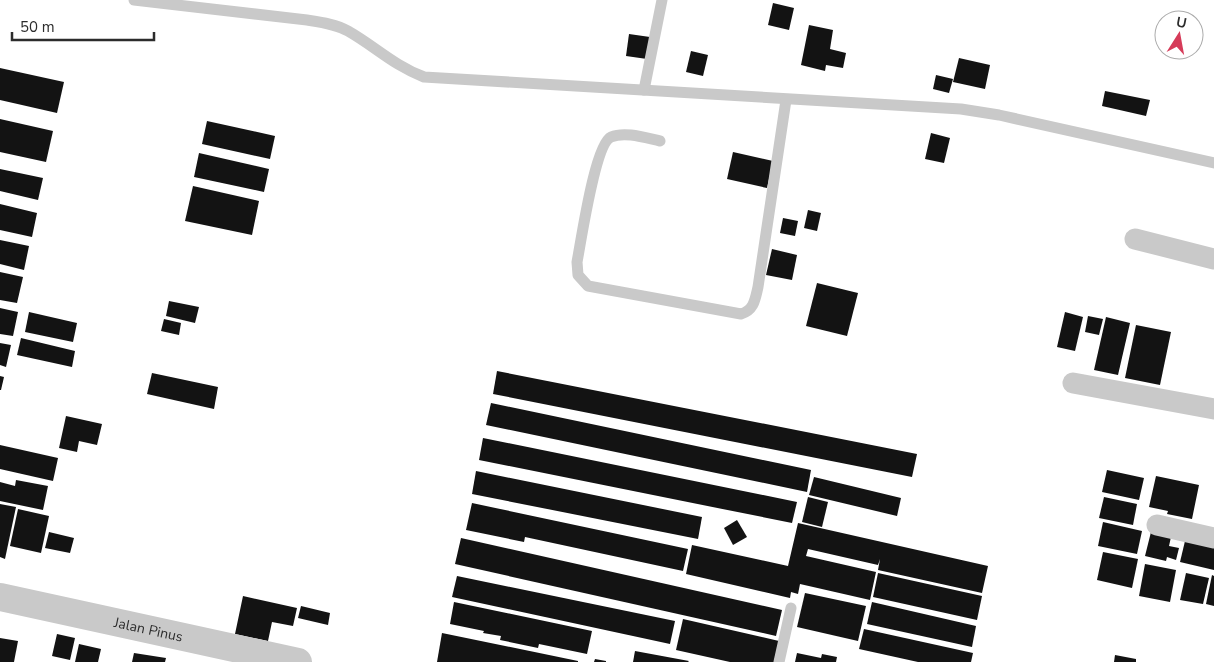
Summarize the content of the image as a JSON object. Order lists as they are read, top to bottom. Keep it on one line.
{"streets":{"street":["Jalan Pinus"]},"scale_bar":"50 m","north":"top"}
